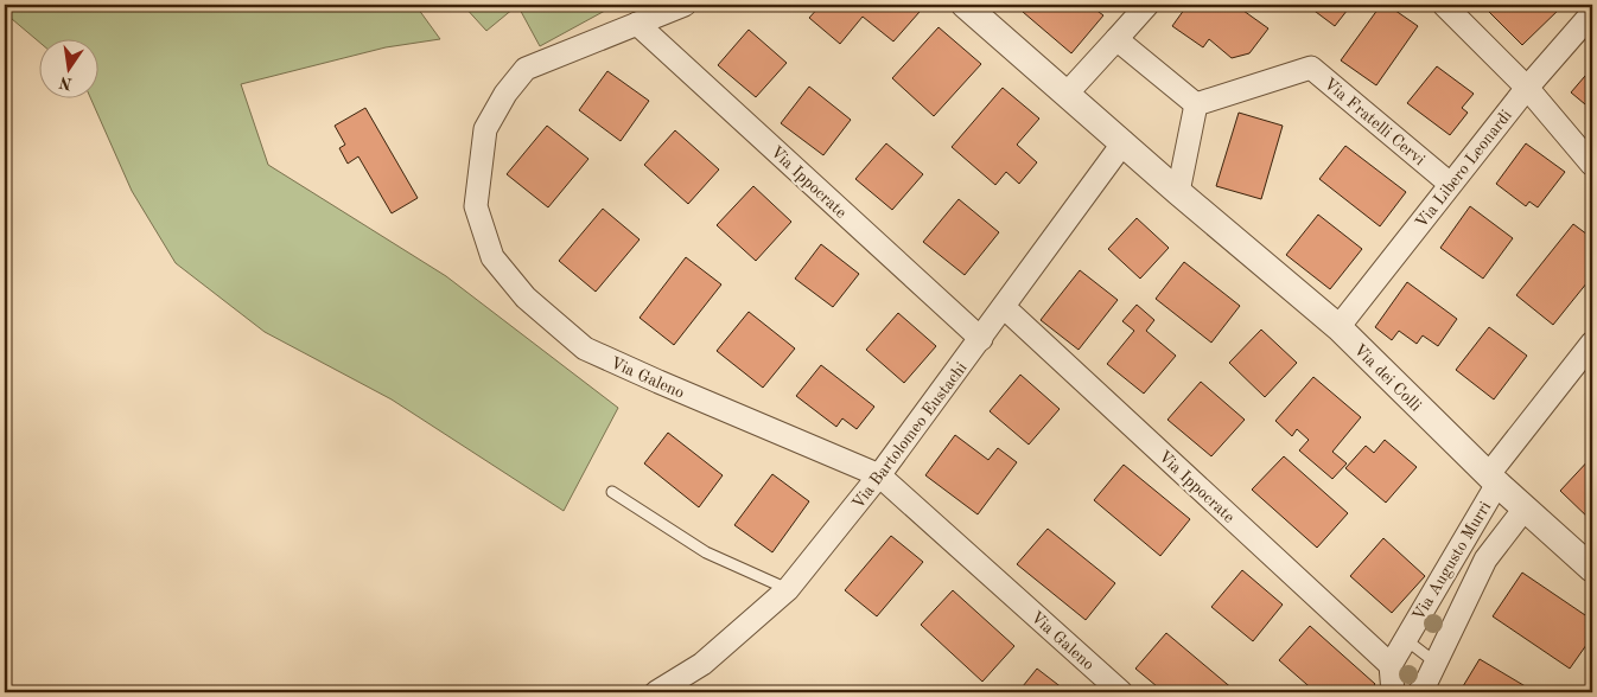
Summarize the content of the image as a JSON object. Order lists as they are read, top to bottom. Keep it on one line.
{"streets":{"street":["Via Fratelli Cervi","Via Libero Leonardi","Via Ippocrate","Via Galeno","Via dei Colli","Via Bartolomeo Eustachi","Via Augusto Murri"]},"crossings":[["Via Fratelli Cervi","Via Libero Leonardi"],["Via Libero Leonardi","Via dei Colli"],["Via Ippocrate","Via Galeno"],["Via Ippocrate","Via Bartolomeo Eustachi"],["Via Ippocrate","Via Augusto Murri"],["Via Galeno","Via Bartolomeo Eustachi"],["Via dei Colli","Via Bartolomeo Eustachi"],["Via dei Colli","Via Augusto Murri"]],"north":"bottom"}
